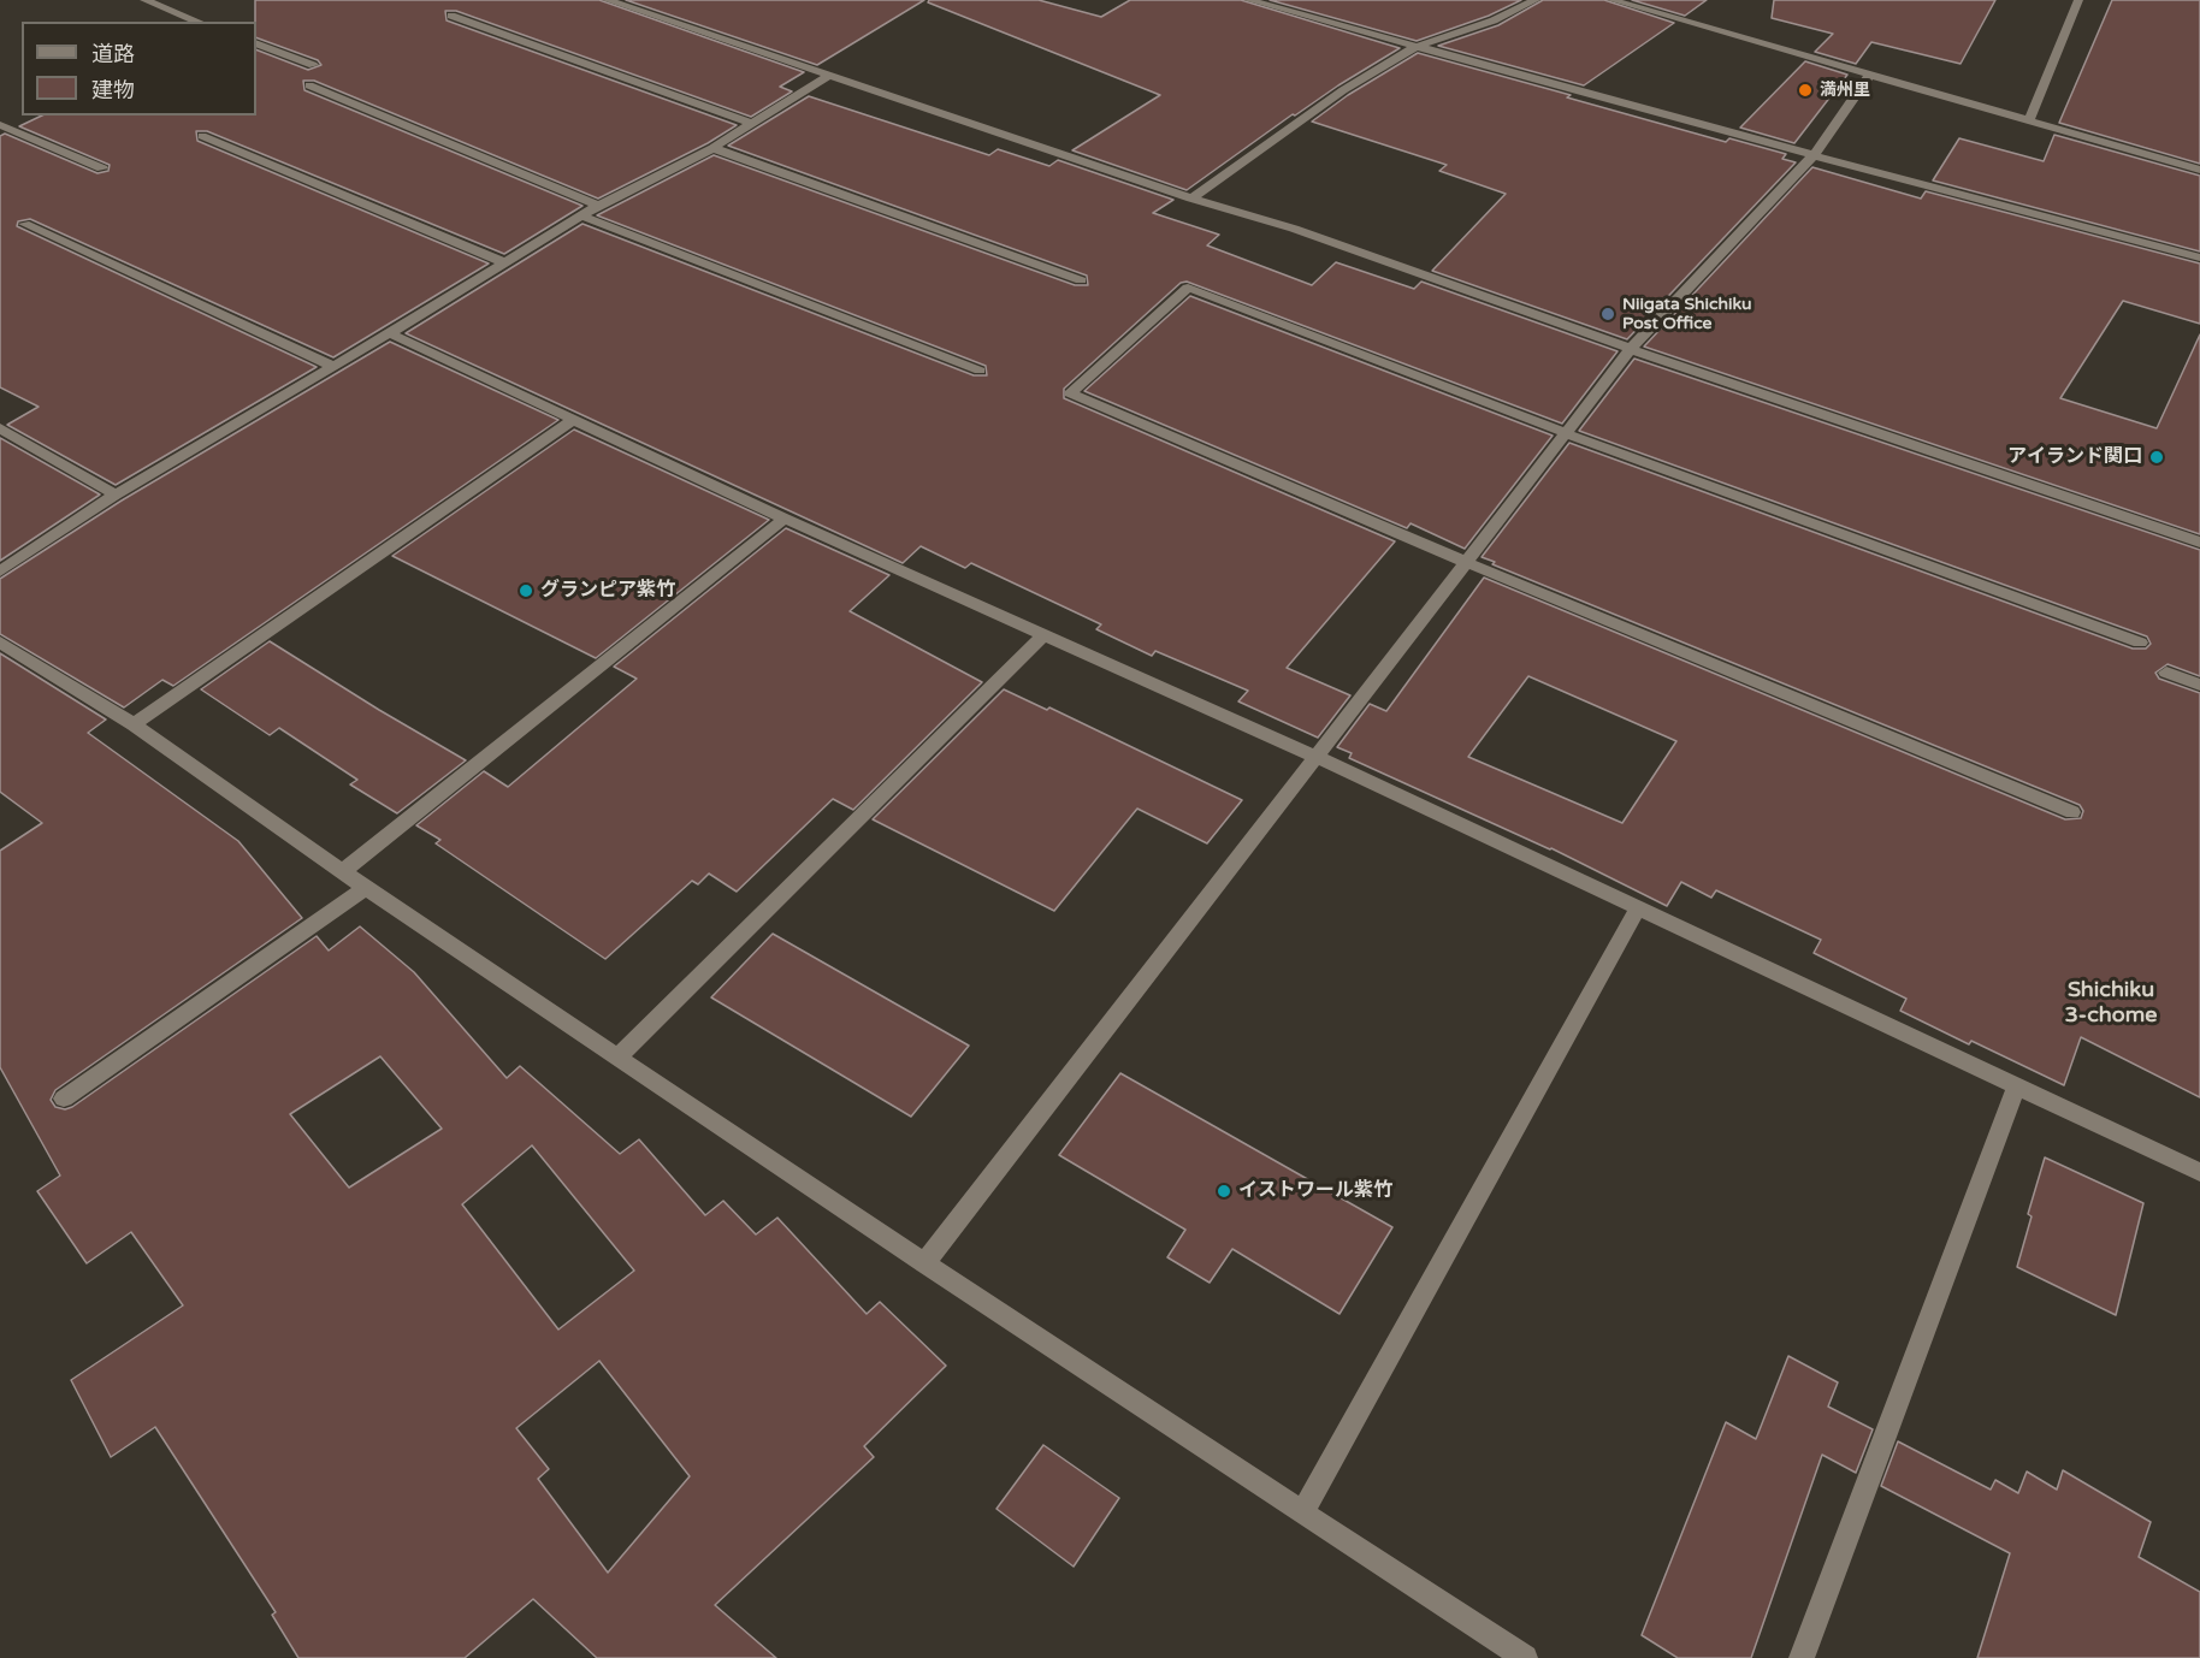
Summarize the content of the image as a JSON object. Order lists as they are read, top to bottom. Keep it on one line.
{"districts":["Shichiku 3-chome"],"places":["満州里","Niigata Shichiku Post Office","アイランド関口","グランピア紫竹","イストワール紫竹"],"legend":["道路","建物"]}
